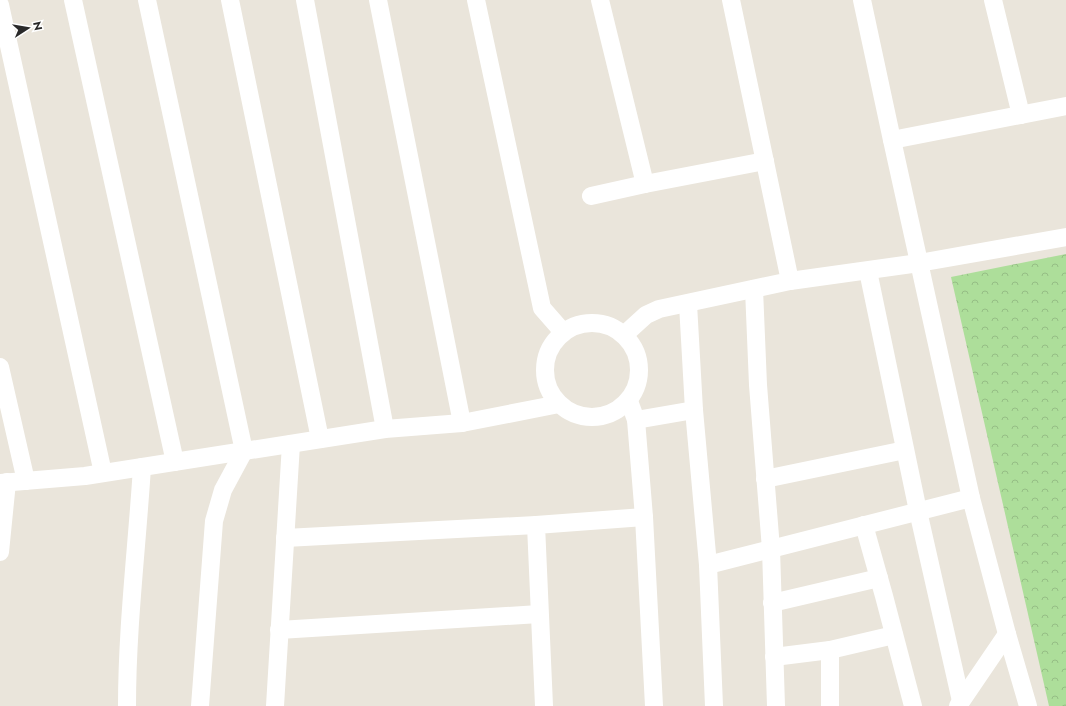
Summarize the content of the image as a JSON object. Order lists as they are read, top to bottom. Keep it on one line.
{"north":"right"}
